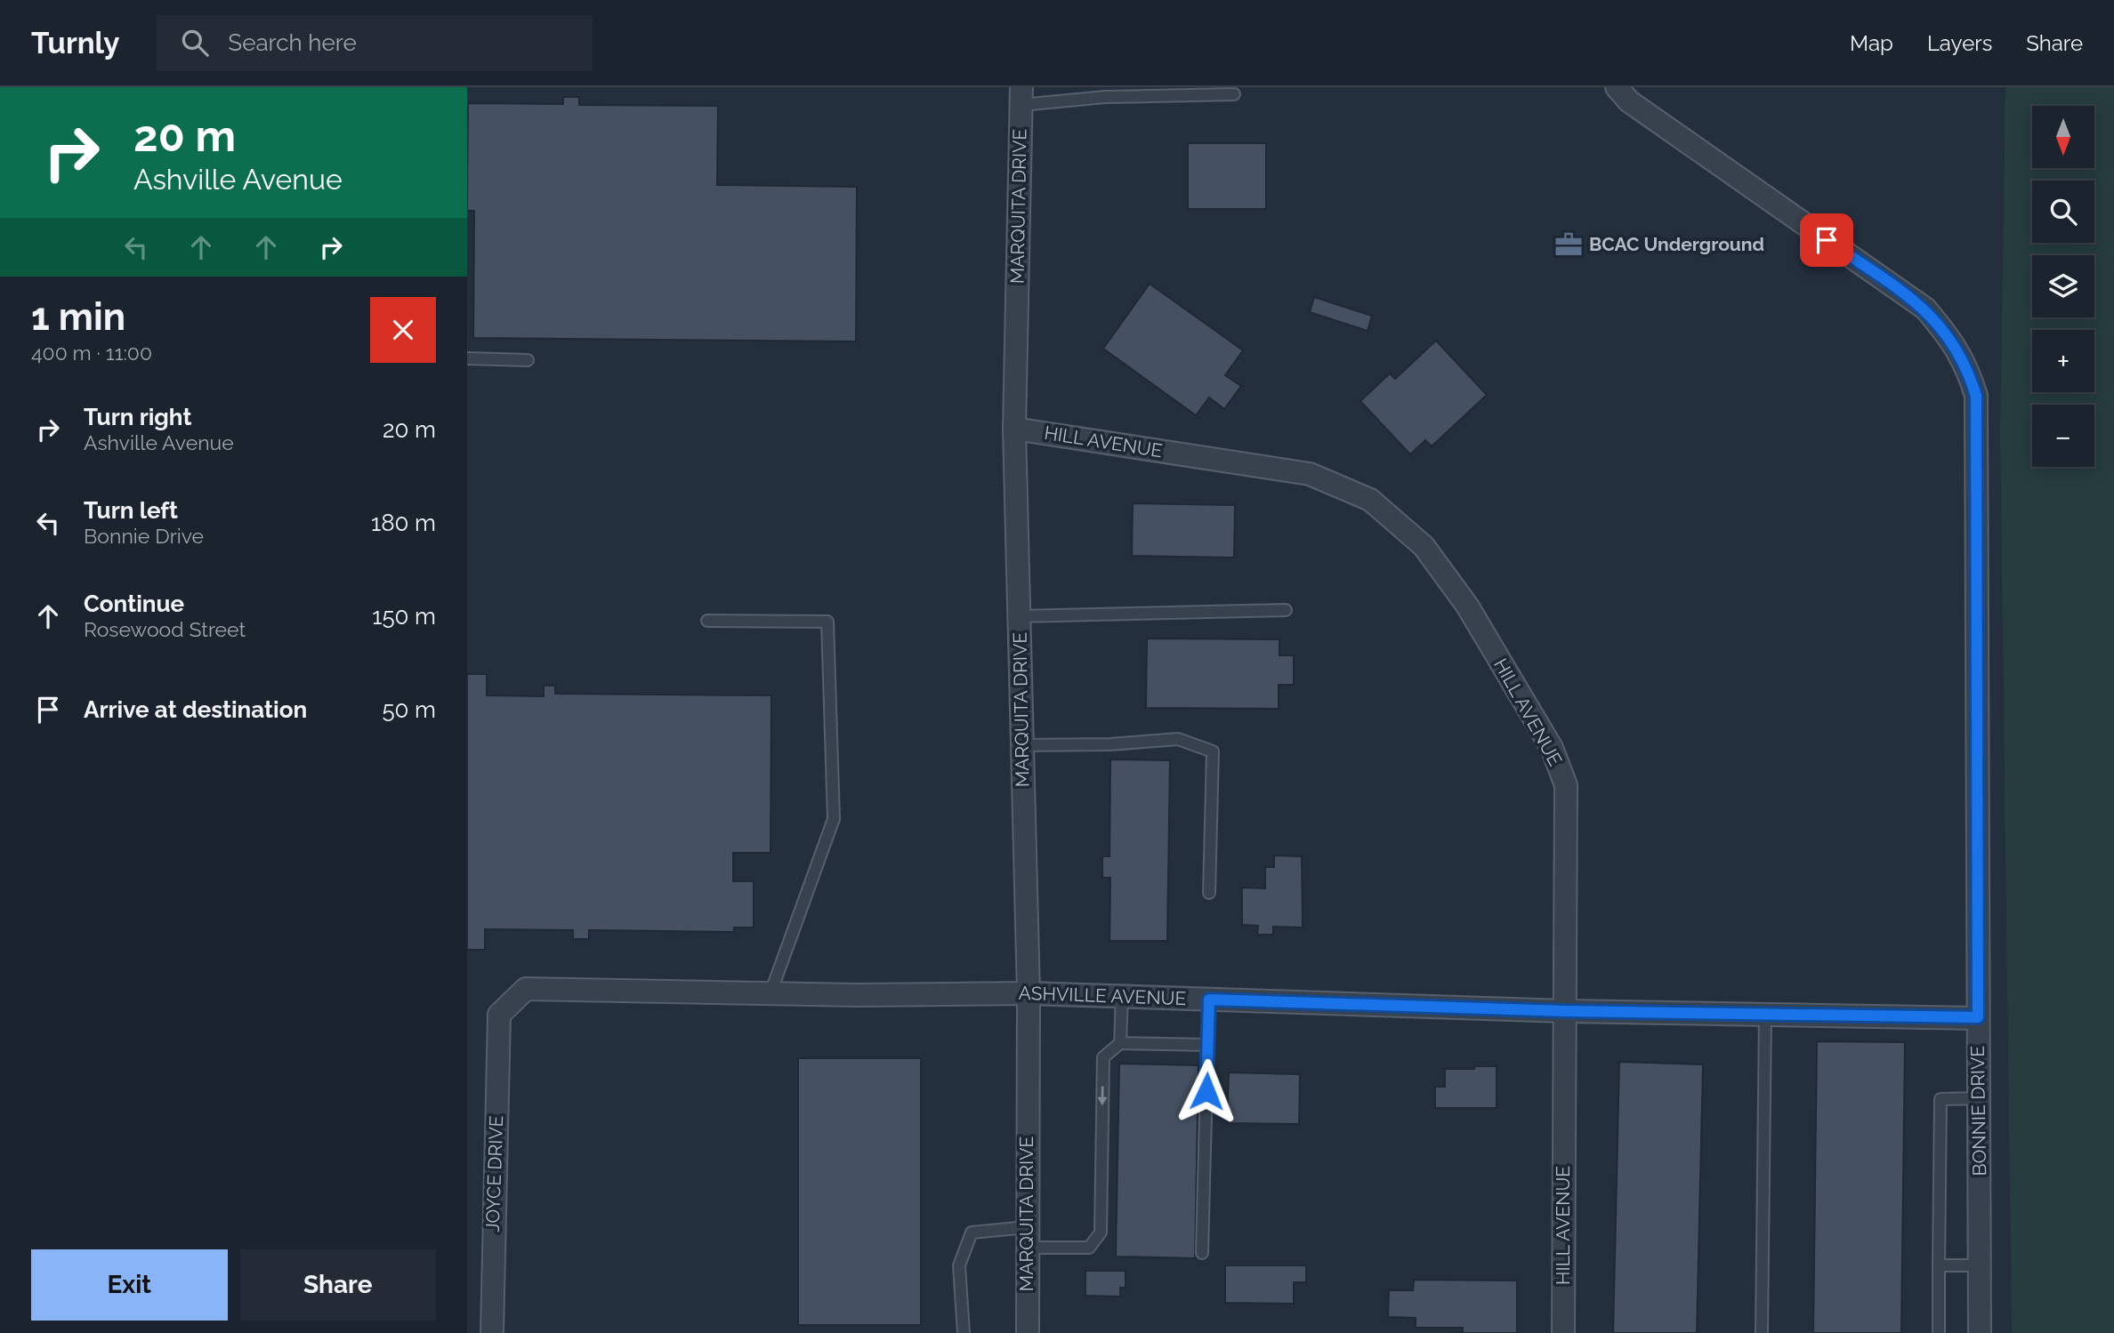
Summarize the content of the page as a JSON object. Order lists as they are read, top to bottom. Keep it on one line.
{"streets":{"street":["MARQUITA DRIVE","HILL AVENUE","ASHVILLE AVENUE","BONNIE DRIVE","JOYCE DRIVE"]},"crossings":[["MARQUITA DRIVE","HILL AVENUE"],["MARQUITA DRIVE","ASHVILLE AVENUE"],["HILL AVENUE","ASHVILLE AVENUE"],["ASHVILLE AVENUE","BONNIE DRIVE"],["ASHVILLE AVENUE","JOYCE DRIVE"]],"places":{"office":["BCAC Underground"]},"north":"bottom","page":{"header":"Turnly","search":"Search here","nav":["Map","Layers","Share"],"turn":["20 m","Ashville Avenue"],"map_buttons":["+","−"],"heading":["1 min","400 m · 11:00"],"list":[{"name":"Turn right","note":"Ashville Avenue","value":"20 m"},{"name":"Turn left","note":"Bonnie Drive","value":"180 m"},{"name":"Continue","note":"Rosewood Street","value":"150 m"},{"name":"Arrive at destination","value":"50 m"}],"buttons":["Exit","Share"]}}
